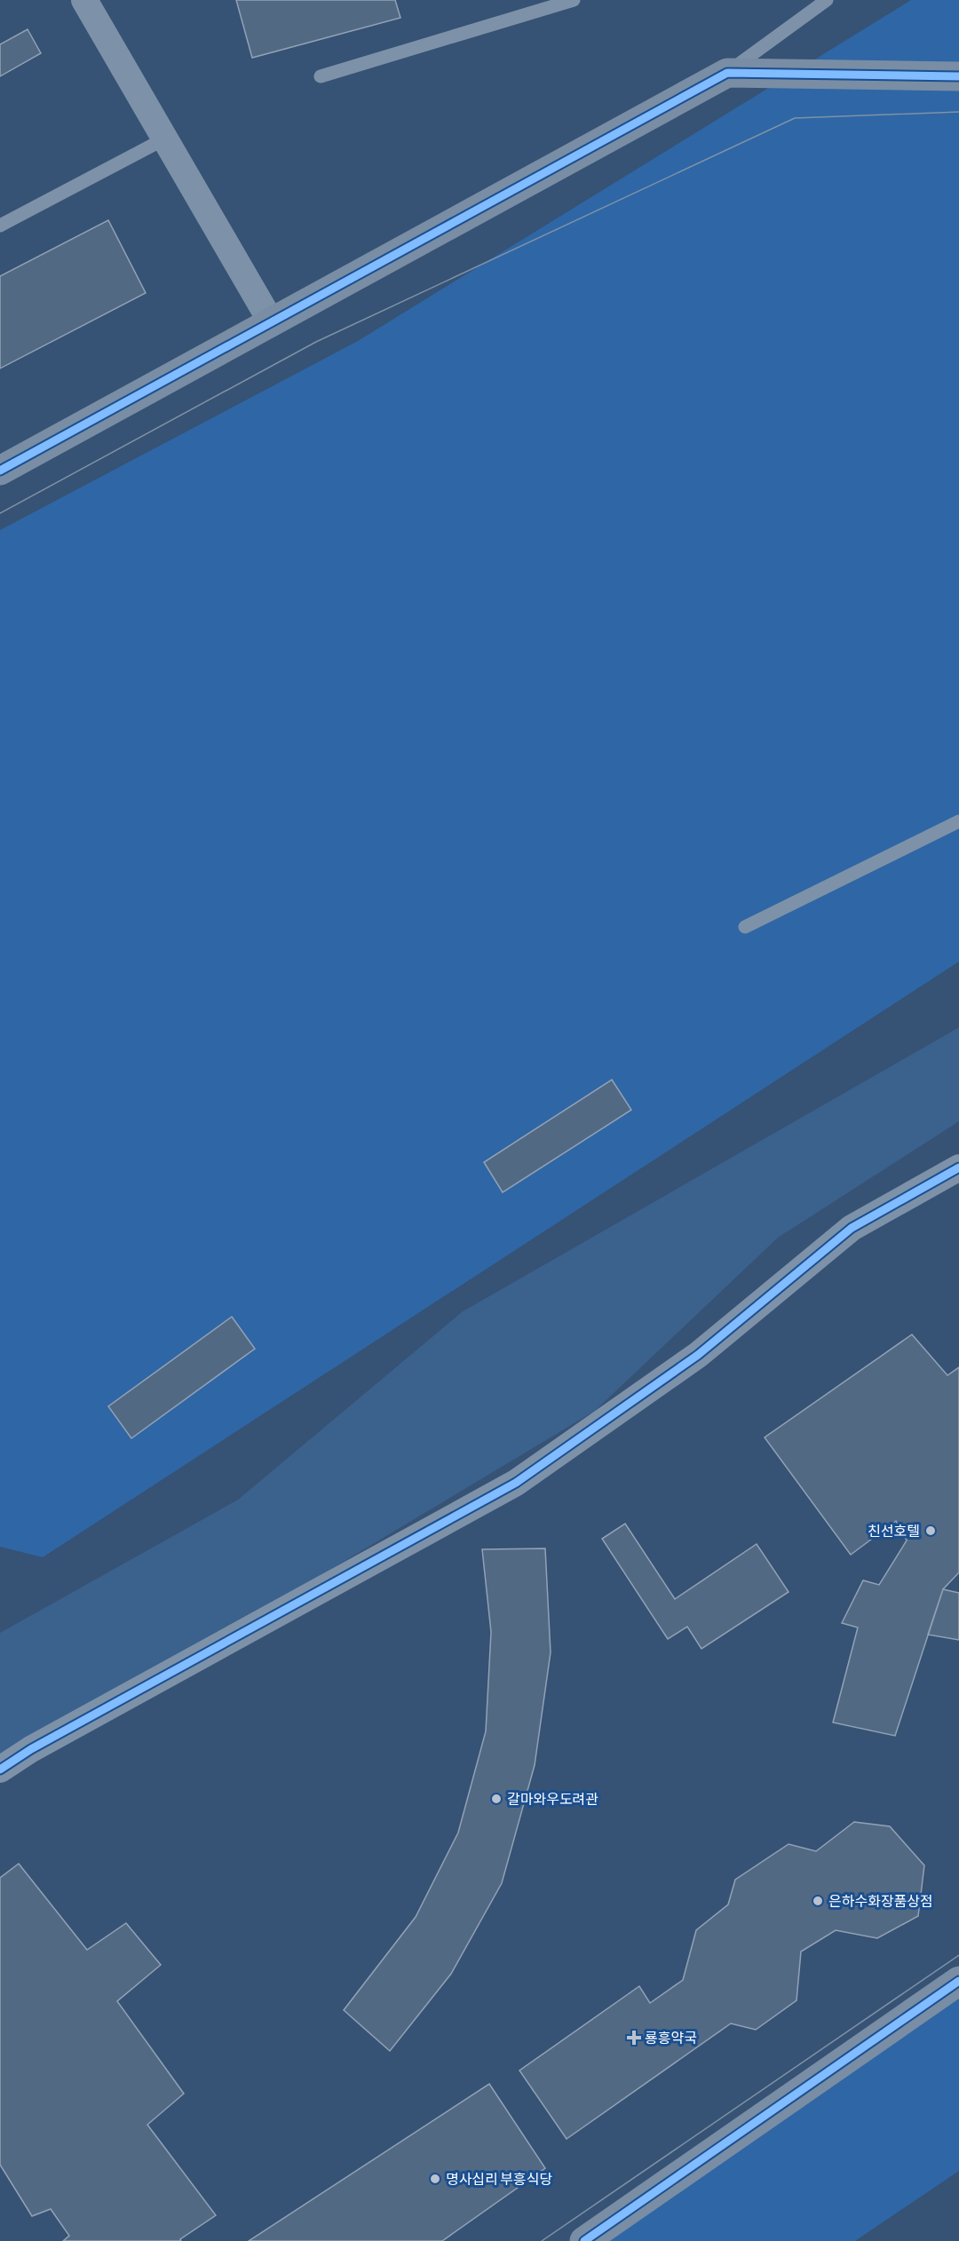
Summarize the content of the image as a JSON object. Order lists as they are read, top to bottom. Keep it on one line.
{"places":{"other":["친선호텔","갈마와우도려관","은하수화장품상점","명사십리 부흥식당"],"health":["룡흥약국"]}}
